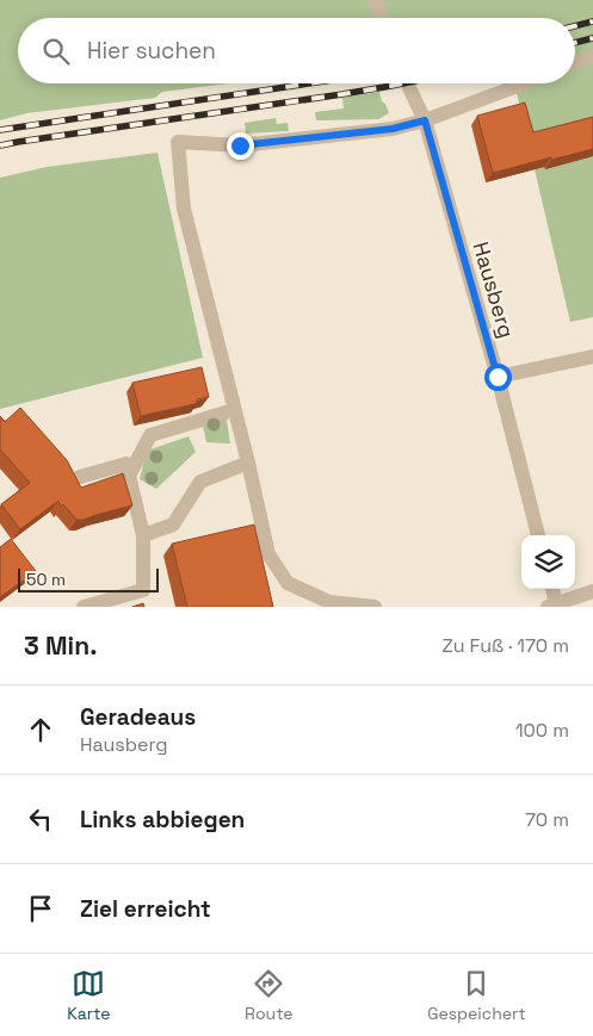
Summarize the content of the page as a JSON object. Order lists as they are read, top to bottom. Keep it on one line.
{"streets":{"street":["Hausberg"]},"scale_bar":"50 m","page":{"search":"Hier suchen","scale":"50 m","heading":["3 Min.","Zu Fuß · 170 m"],"list":[["Geradeaus","Hausberg","100 m"],["Links abbiegen","70 m"],"Ziel erreicht"],"nav":["Karte","Route","Gespeichert"]}}
